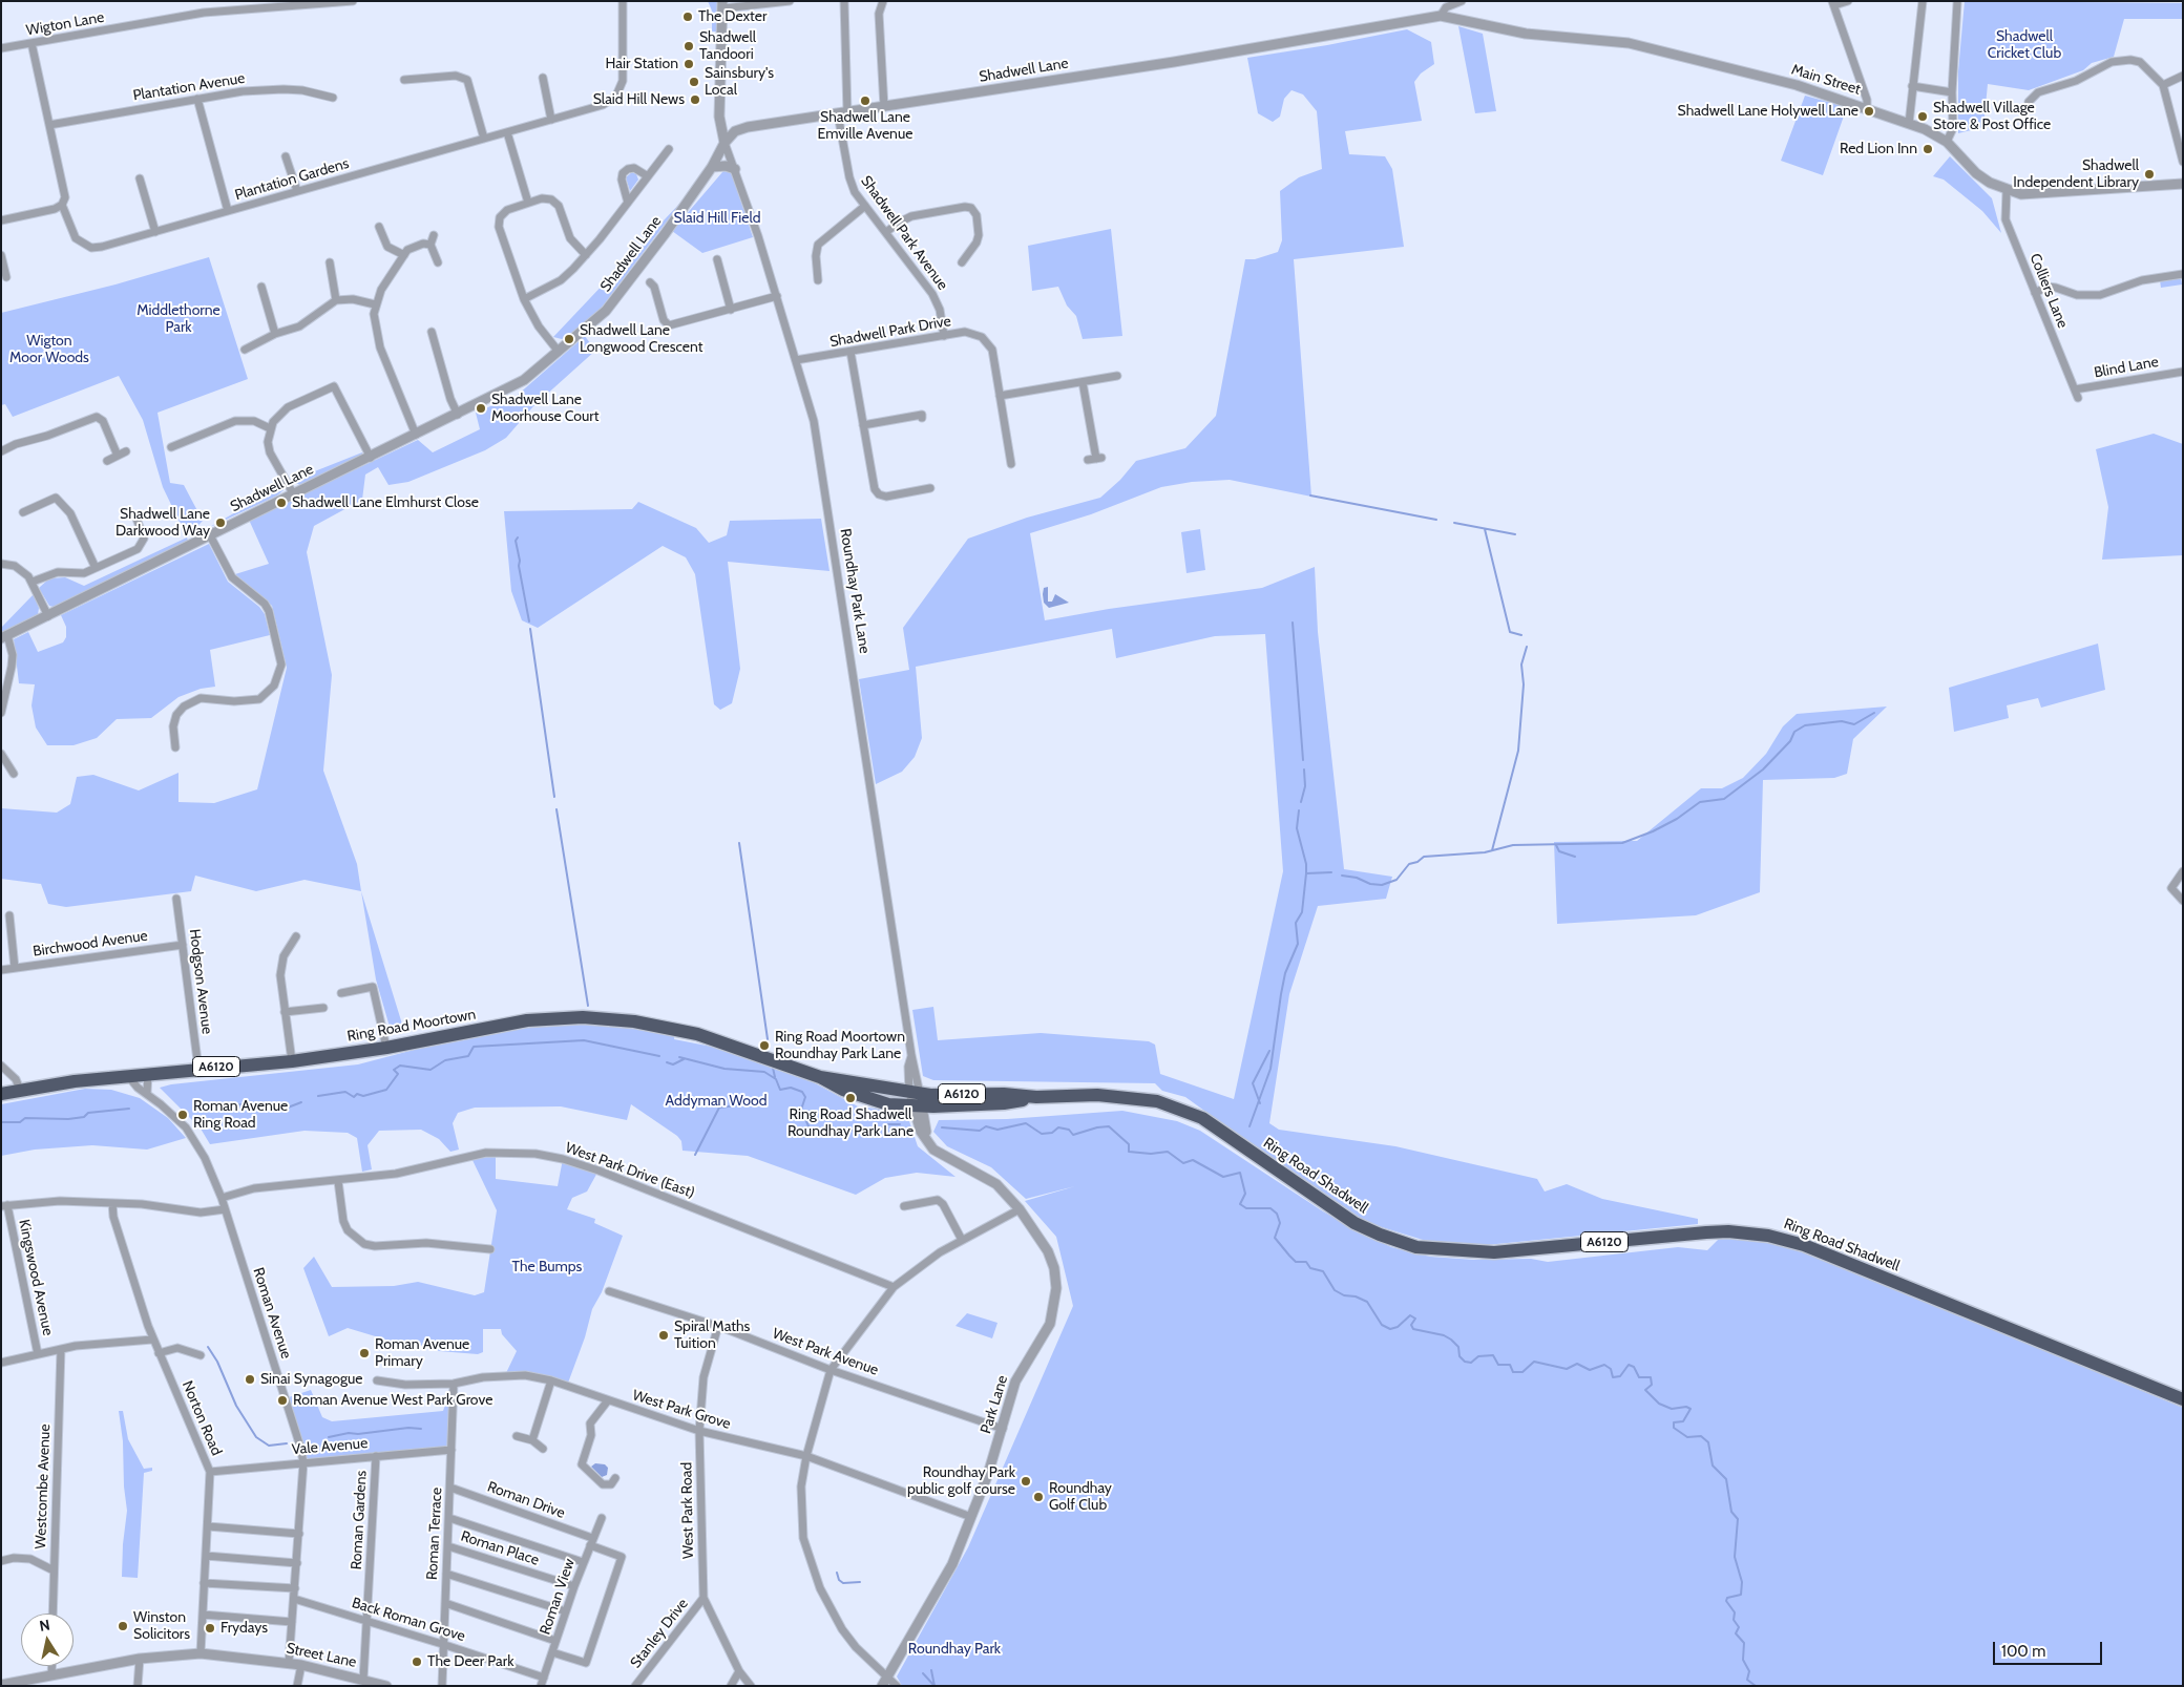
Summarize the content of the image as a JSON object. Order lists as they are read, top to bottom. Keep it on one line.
{"streets":{"highway":["Ring Road Moortown","A6120","Ring Road Shadwell"],"street":["Wigton Lane","Shadwell Lane","Main Street","Plantation Avenue","Plantation Gardens","Shadwell Park Avenue","Colliers Lane","Shadwell Park Drive","Blind Lane","Roundhay Park Lane","Birchwood Avenue","Hodgson Avenue","West Park Drive (East)","Kingswood Avenue","Roman Avenue","West Park Avenue","Park Lane","West Park Grove","Norton Road","Vale Avenue","Westcombe Avenue","Roman Drive","West Park Road","Roman Gardens","Roman Terrace","Roman Place","Roman View","Back Roman Grove","Stanley Drive","Street Lane"]},"crossings":[["Wigton Lane","Plantation Gardens"],["Shadwell Lane","Main Street"],["Shadwell Lane","Shadwell Park Avenue"],["Shadwell Lane","Roundhay Park Lane"],["Main Street","Colliers Lane"],["Plantation Avenue","Plantation Gardens"],["Shadwell Park Avenue","Shadwell Park Drive"],["Colliers Lane","Blind Lane"],["Shadwell Park Drive","Roundhay Park Lane"],["Roundhay Park Lane","Ring Road Moortown"],["Roundhay Park Lane","Ring Road Shadwell"],["Roundhay Park Lane","Park Lane"],["Birchwood Avenue","Hodgson Avenue"],["Hodgson Avenue","Ring Road Moortown"],["Ring Road Moortown","Ring Road Shadwell"],["Ring Road Moortown","Roman Avenue"],["Ring Road Moortown","Park Lane"],["West Park Drive (East)","Roman Avenue"],["Ring Road Shadwell","Park Lane"],["Roman Avenue","Vale Avenue"],["Roman Avenue","Back Roman Grove"],["Roman Avenue","Street Lane"],["West Park Avenue","Park Lane"],["West Park Avenue","West Park Road"],["Park Lane","West Park Grove"],["West Park Grove","West Park Road"],["West Park Grove","Roman Terrace"],["Norton Road","Vale Avenue"],["Norton Road","Street Lane"],["Vale Avenue","Roman Gardens"],["Vale Avenue","Roman Terrace"],["Roman Drive","Roman Terrace"],["Roman Drive","Roman View"],["West Park Road","Stanley Drive"],["Roman Gardens","Back Roman Grove"],["Roman Gardens","Street Lane"],["Roman Terrace","Roman Place"],["Roman Terrace","Back Roman Grove"],["Roman Place","Roman View"],["Roman View","Back Roman Grove"]],"parks":["Shadwell Cricket Club","Slaid Hill Field","Middlethorne Park","Wigton Moor Woods","Addyman Wood","The Bumps","Roundhay Park"],"places":["The Dexter","Shadwell Tandoori","Hair Station","Sainsbury's Local","Slaid Hill News","Shadwell Lane Emville Avenue","Shadwell Lane Holywell Lane","Shadwell Village Store & Post Office","Red Lion Inn","Shadwell Independent Library","Shadwell Lane Longwood Crescent","Shadwell Lane Moorhouse Court","Shadwell Lane Elmhurst Close","Shadwell Lane Darkwood Way","Ring Road Moortown Roundhay Park Lane","Ring Road Shadwell Roundhay Park Lane","Roman Avenue Ring Road","Spiral Maths Tuition","Roman Avenue Primary","Sinai Synagogue","Roman Avenue West Park Grove","Roundhay Park public golf course","Roundhay Golf Club","Winston Solicitors","Frydays","The Deer Park"],"scale_bar":"100 m","north":"top"}
